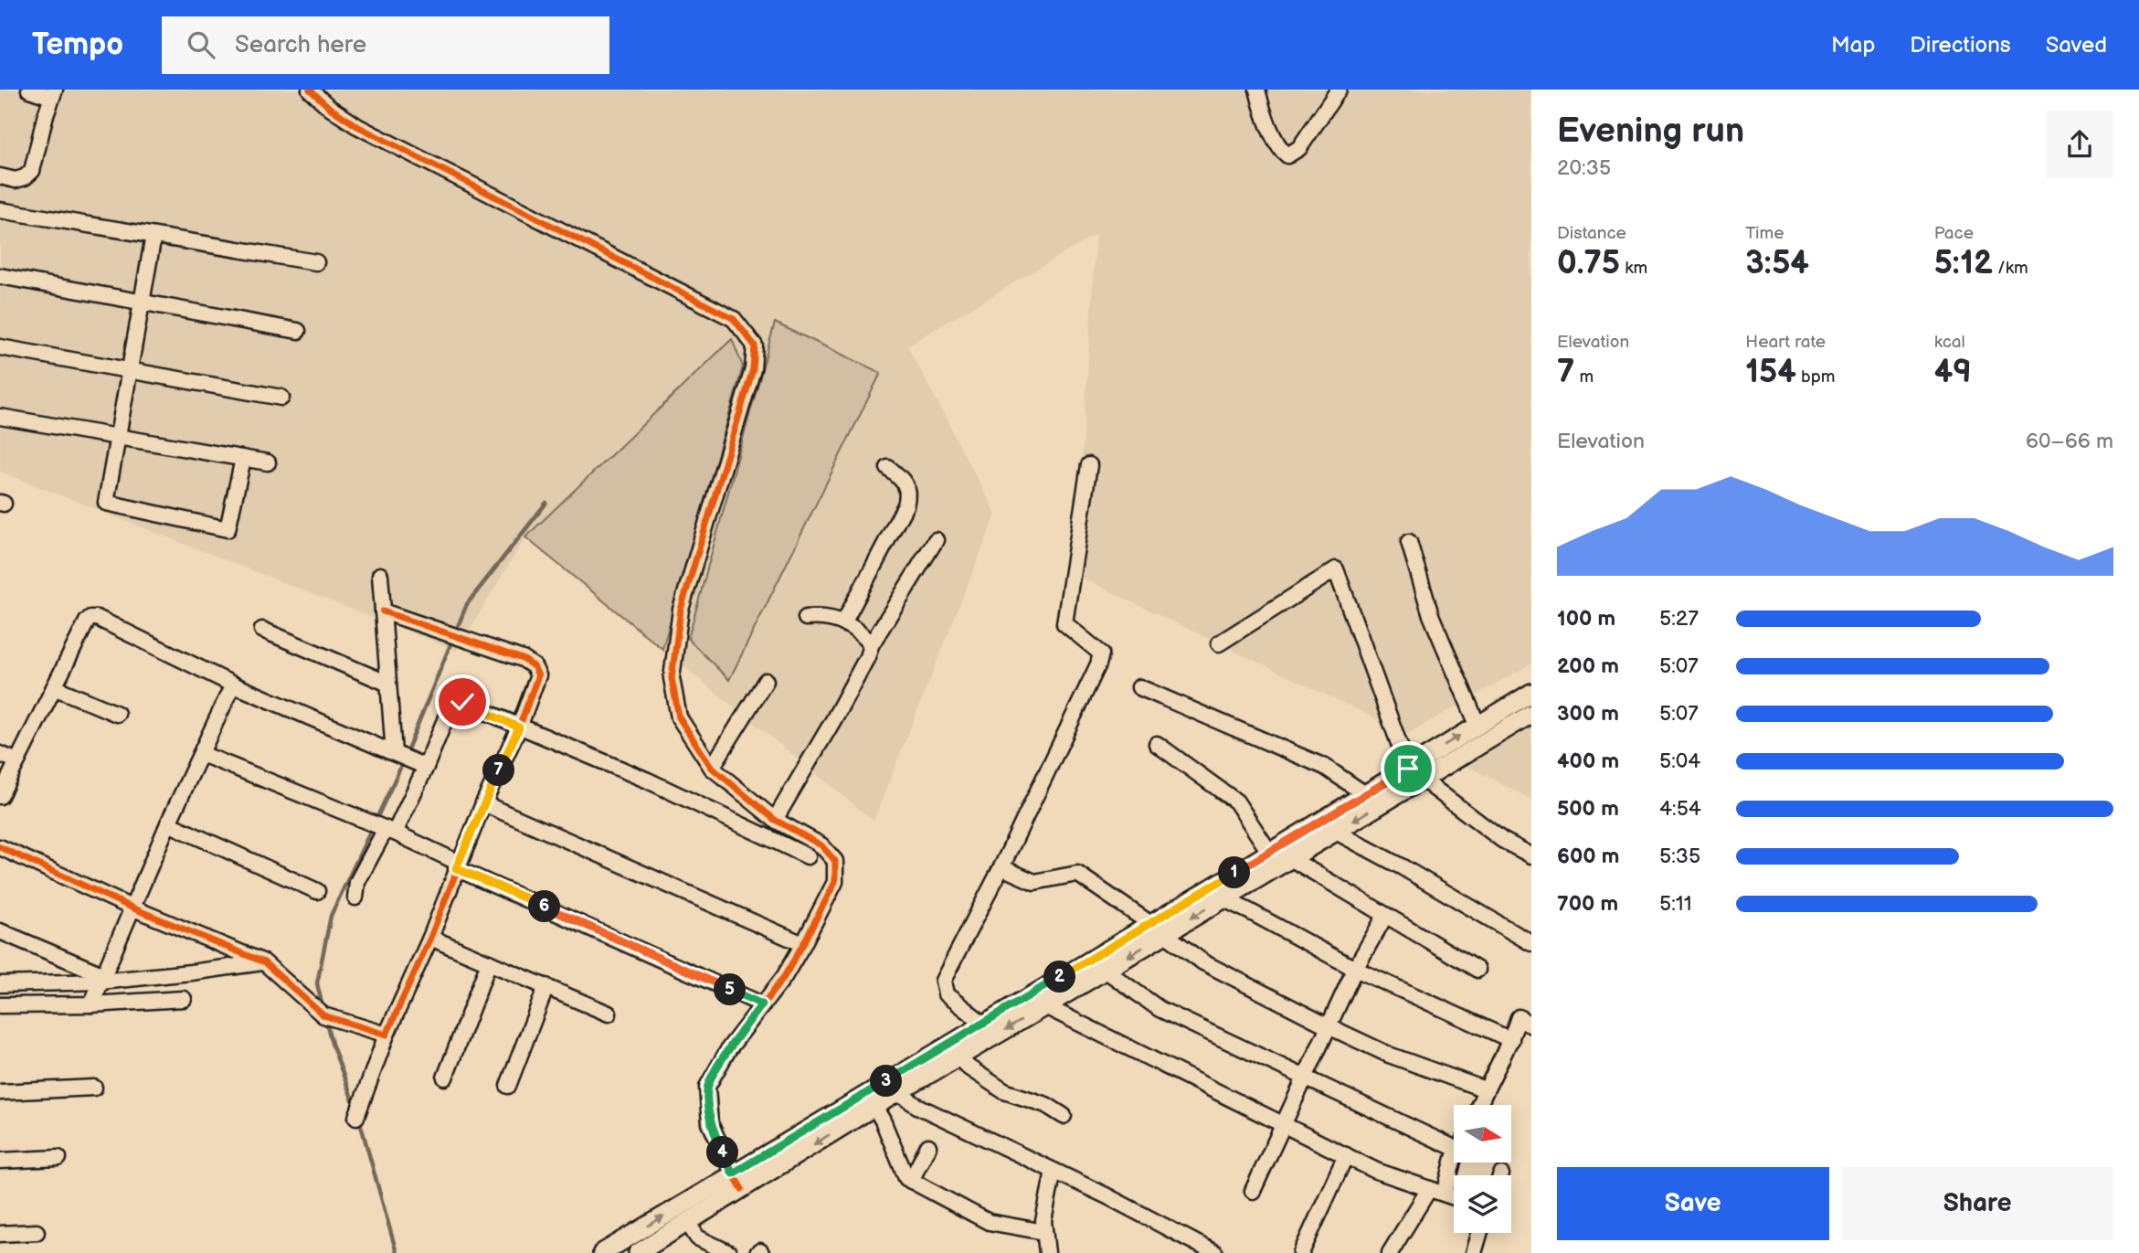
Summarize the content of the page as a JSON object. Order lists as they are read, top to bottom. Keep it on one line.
{"north":"right","page":{"header":"Tempo","search":"Search here","nav":["Map","Directions","Saved"],"heading":["Evening run","20:35"],"stats":[["Distance","0.75 km"],["Time","3:54"],["Pace","5:12 /km"],["Elevation","7 m"],["Heart rate","154 bpm"],["kcal","49"]],"chart":["Elevation","60–66 m"],"list":[{"name":"100 m","note":"5:27"},{"name":"200 m","note":"5:07"},{"name":"300 m","note":"5:07"},{"name":"400 m","note":"5:04"},{"name":"500 m","note":"4:54"},{"name":"600 m","note":"5:35"},{"name":"700 m","note":"5:11"}],"pins":["7","1","6","2","5","3","4"],"buttons":["Save","Share"]}}
